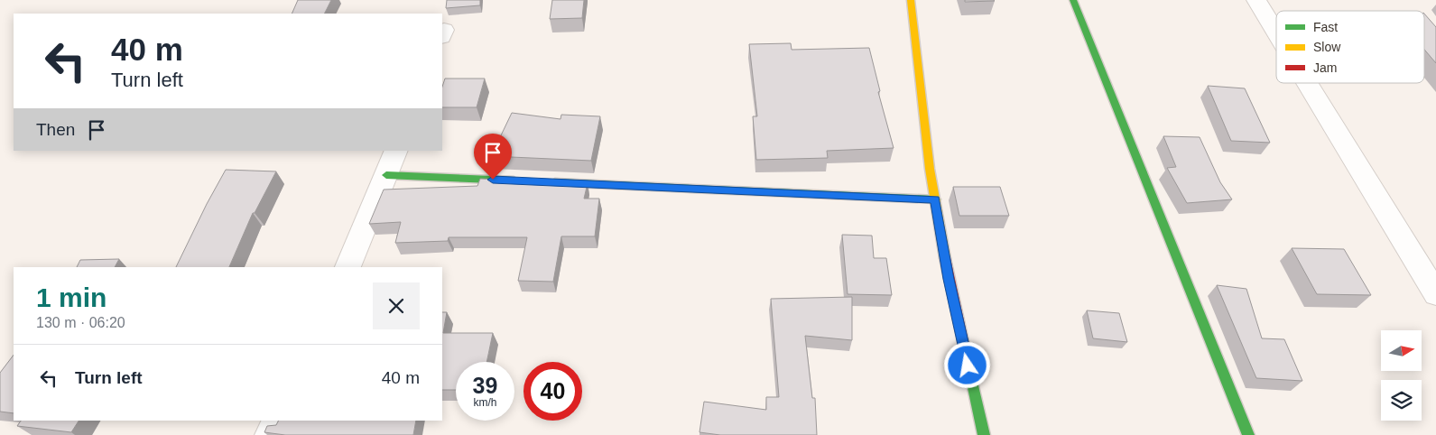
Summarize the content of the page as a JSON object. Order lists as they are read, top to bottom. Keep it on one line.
{"legend":["Fast","Slow","Jam"],"north":"right","page":{"turn":["40 m","Turn left"],"then":"Then","heading":["1 min","130 m · 06:20"],"list":[{"name":"Turn left","value":"40 m"}],"speed":"39 km/h","limit":"40"}}
